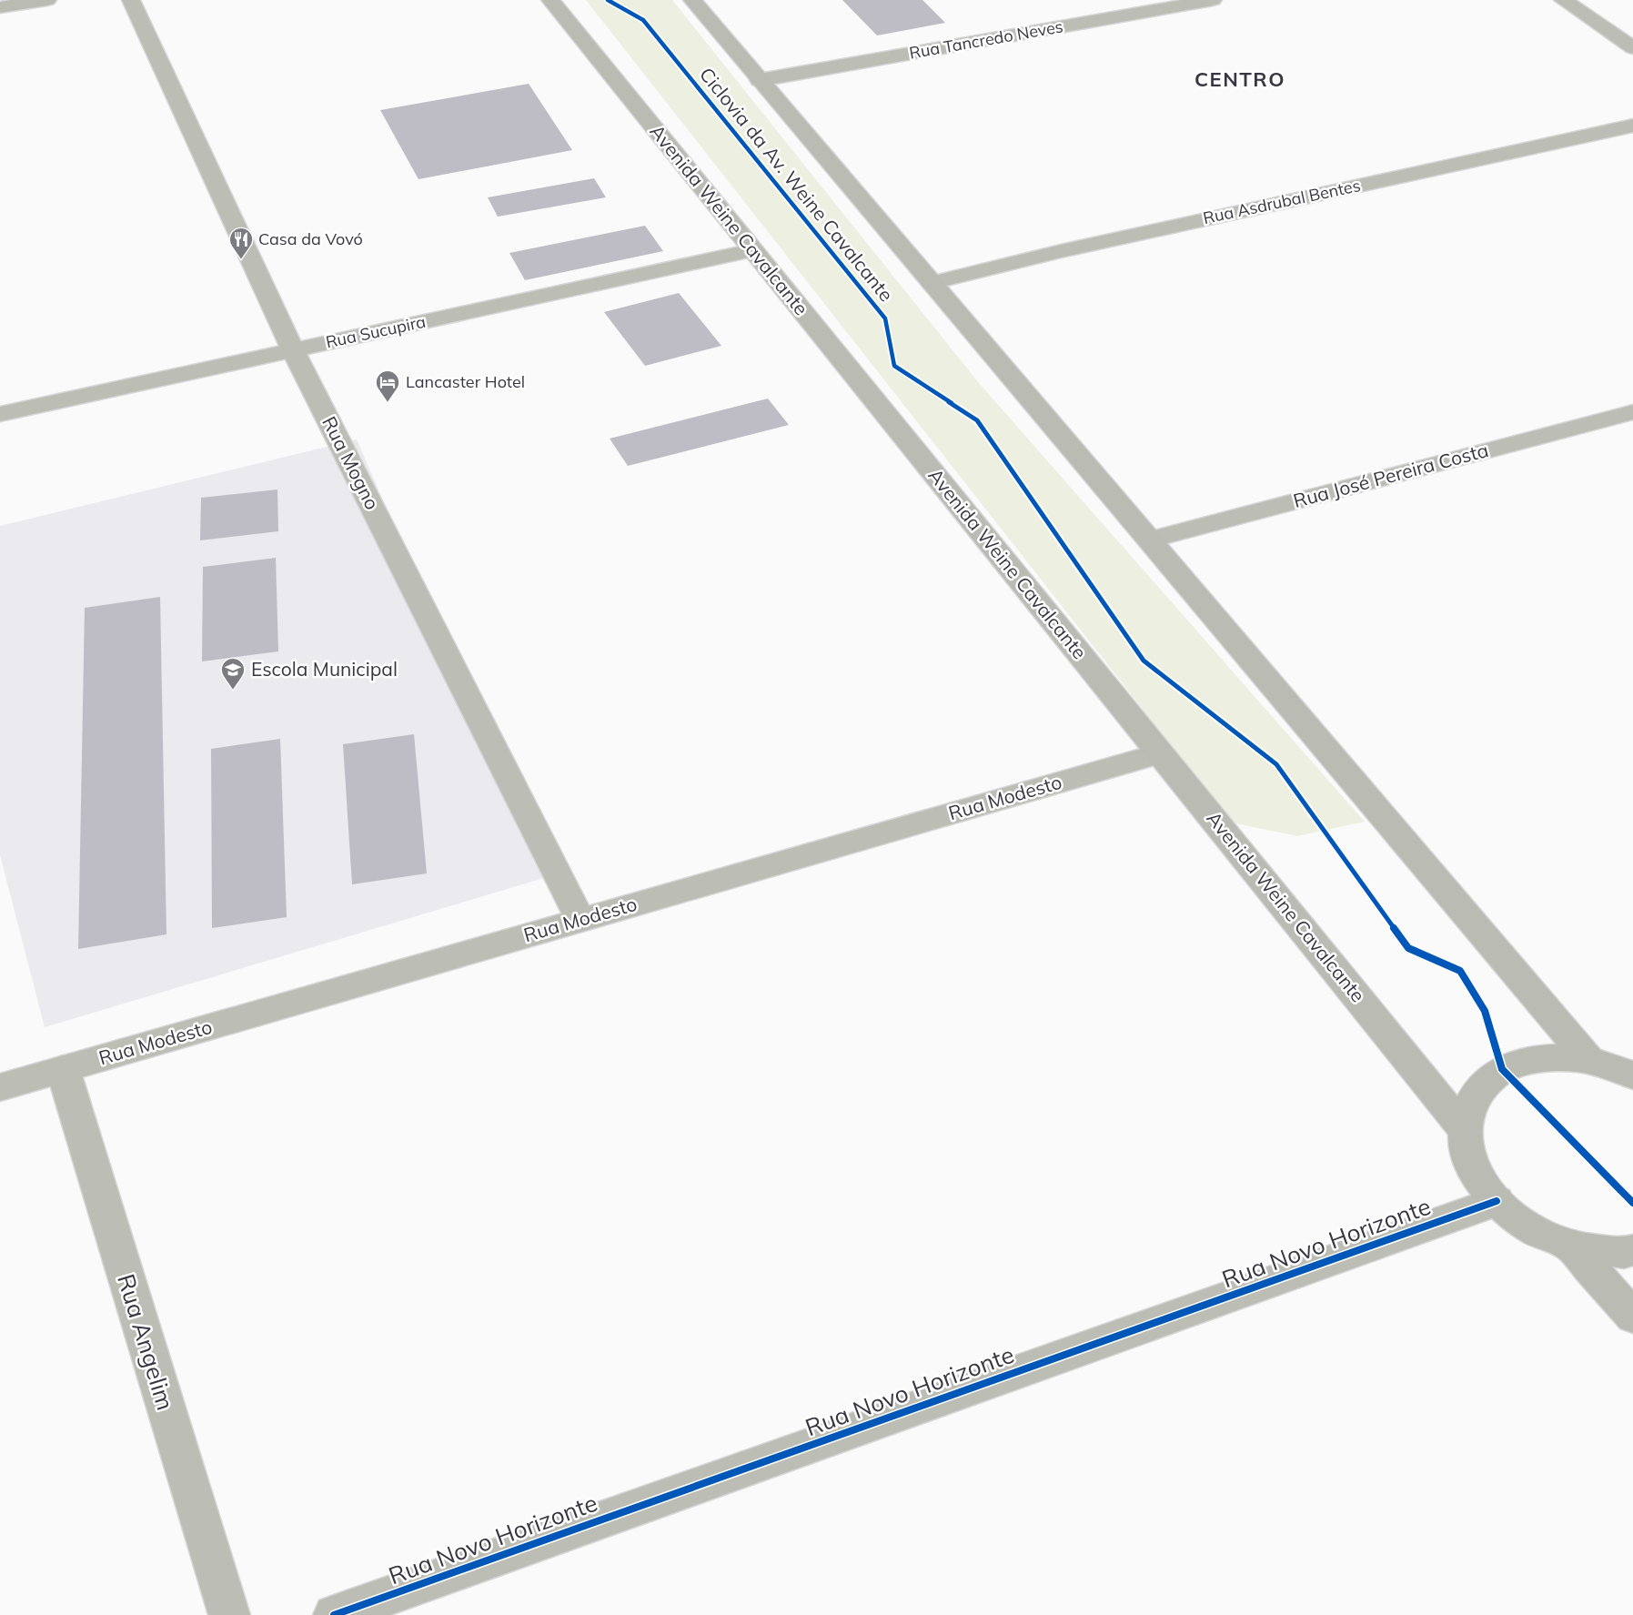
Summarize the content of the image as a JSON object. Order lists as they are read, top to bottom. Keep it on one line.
{"streets":{"main road":["Avenida Weine Cavalcante"],"street":["Rua Tancredo Neves","Rua Asdrubal Bentes","Rua Sucupira","Rua Mogno","Rua José Pereira Costa","Rua Modesto","Rua Novo Horizonte","Rua Angelim"],"cycle path":["Ciclovia da Av. Weine Cavalcante"]},"crossings":[["Avenida Weine Cavalcante","Rua Sucupira"],["Avenida Weine Cavalcante","Rua Modesto"],["Rua Sucupira","Rua Mogno"],["Rua Mogno","Rua Modesto"],["Rua Modesto","Rua Angelim"]],"districts":["CENTRO"],"places":{"restaurant":["Casa da Vovó"],"hotel":["Lancaster Hotel"],"school or university":["Escola Municipal"]}}
